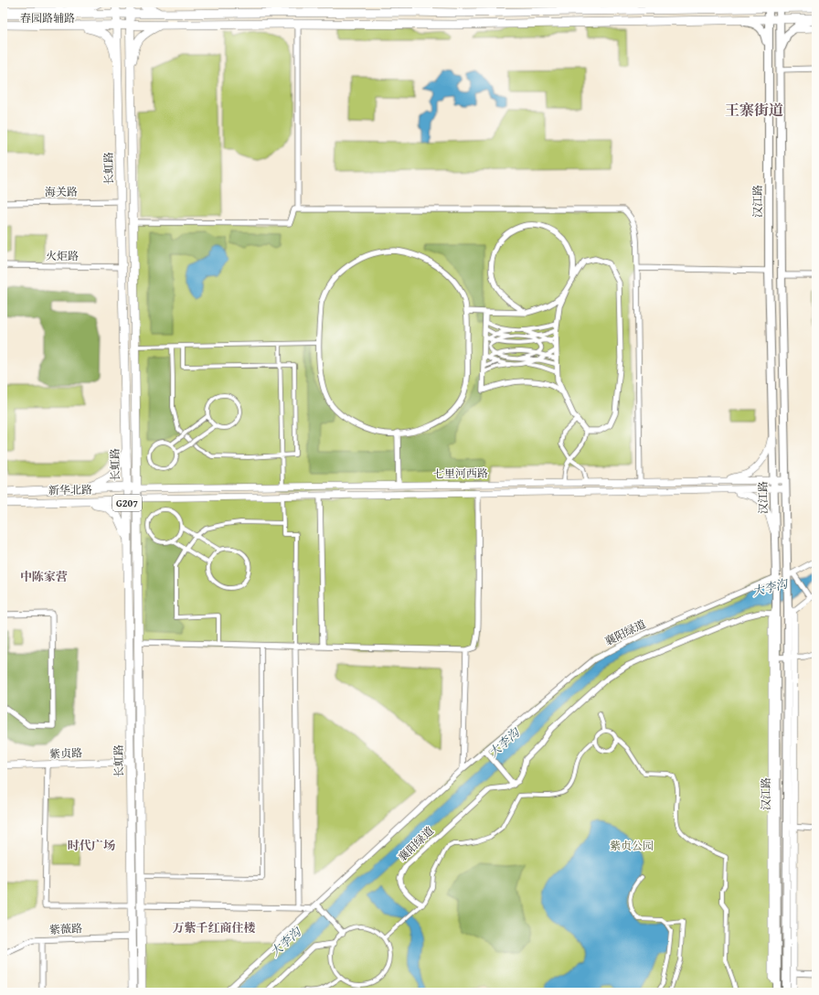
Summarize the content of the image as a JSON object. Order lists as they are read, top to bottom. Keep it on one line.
{"streets":{"main road":["长虹路","汉江路","新华北路","G207"],"street":["春园路辅路","海关路","火炬路","七里河西路","襄阳绿道","紫贞路","紫薇路"]},"crossings":[["长虹路","海关路"],["长虹路","火炬路"],["长虹路","七里河西路"],["长虹路","新华北路"],["长虹路","紫贞路"],["长虹路","紫薇路"],["汉江路","七里河西路"],["汉江路","襄阳绿道"],["七里河西路","新华北路"]],"districts":["王寨街道","中陈家营","时代广场","万紫千红商住楼"],"water":["大李沟"],"parks":["紫贞公园"]}
